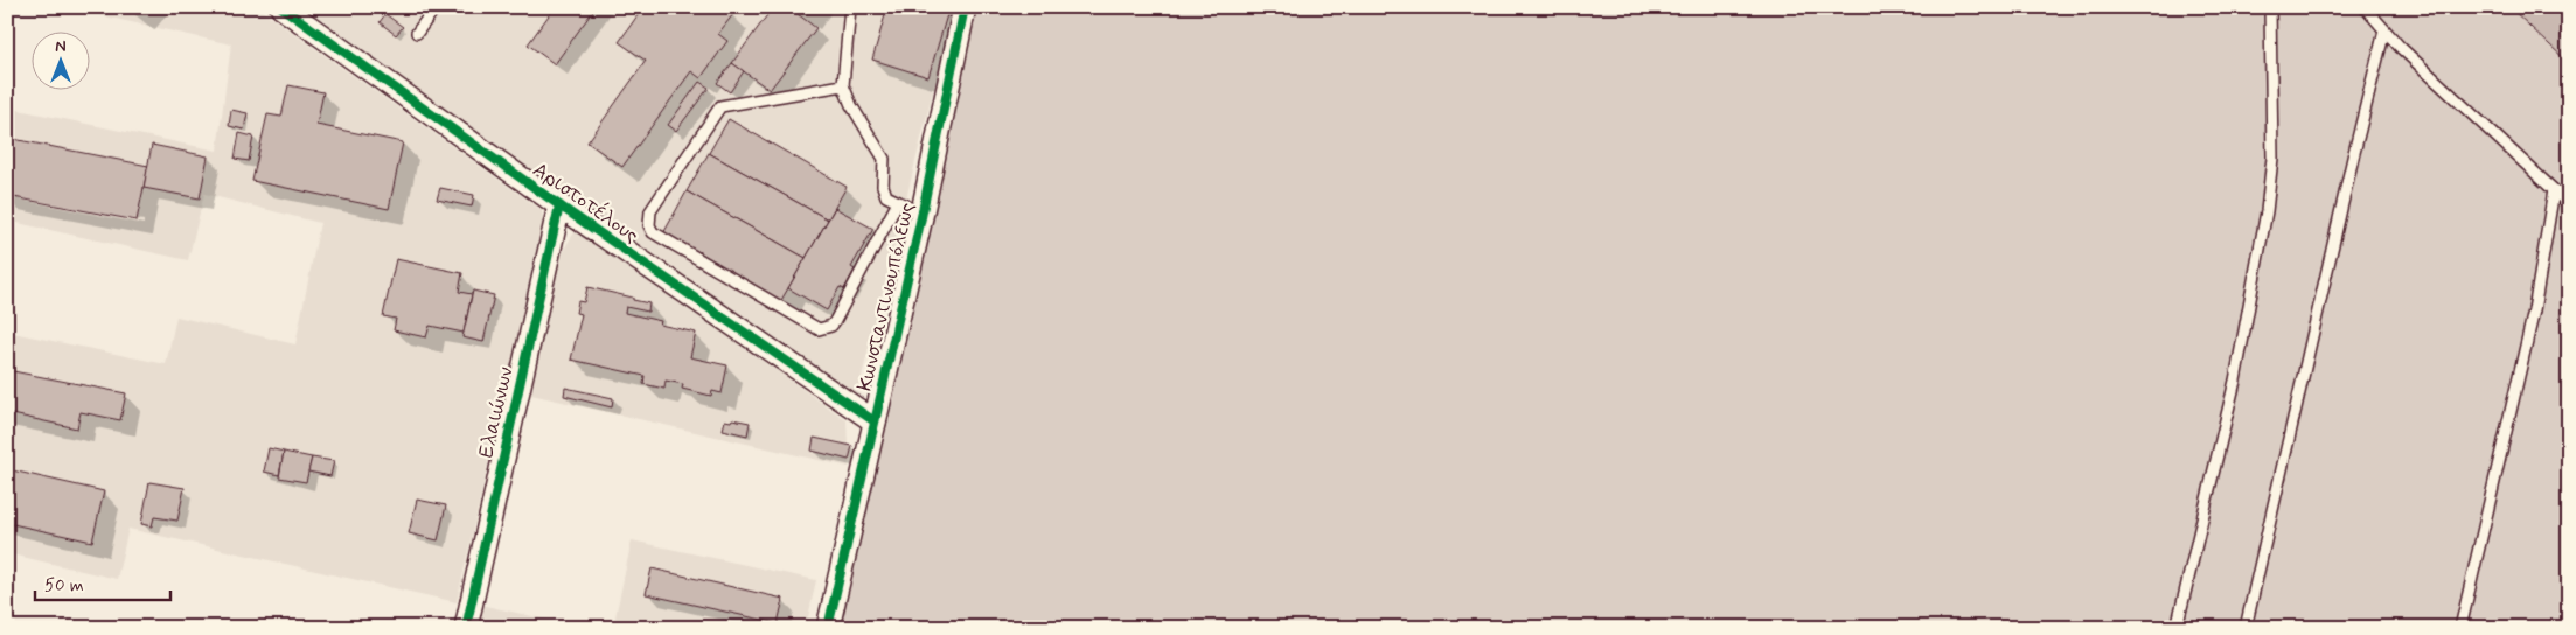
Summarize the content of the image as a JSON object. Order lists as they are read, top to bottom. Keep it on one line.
{"streets":{"street":["Αριστοτέλους","Κωνσταντινουπόλεως","Ελαιώνων"]},"crossings":[["Αριστοτέλους","Κωνσταντινουπόλεως"],["Αριστοτέλους","Ελαιώνων"]],"scale_bar":"50 m","north":"top"}
